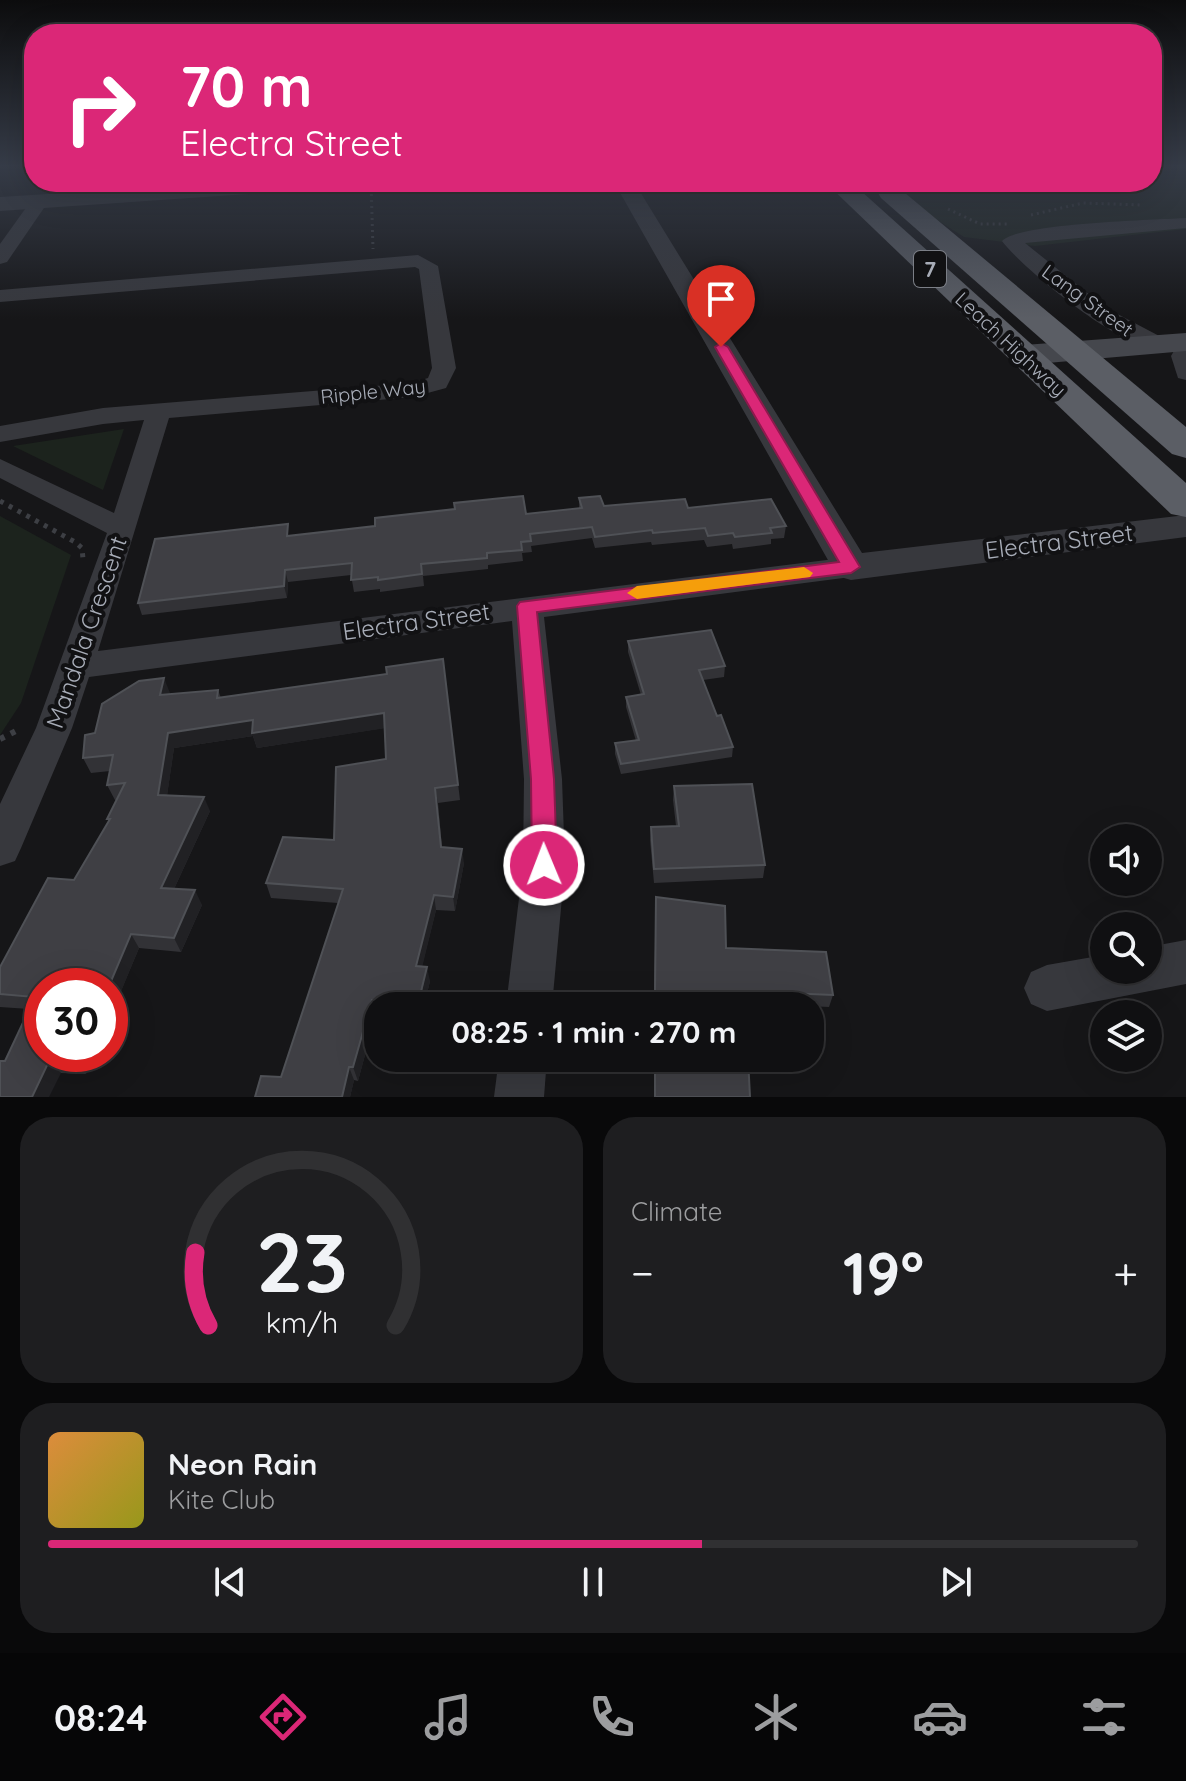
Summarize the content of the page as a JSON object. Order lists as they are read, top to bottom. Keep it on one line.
{"streets":{"highway":["7","Leach Highway"],"street":["Lang Street","Ripple Way","Electra Street","Mandala Crescent"]},"crossings":[["Ripple Way","Mandala Crescent"],["Electra Street","Mandala Crescent"]],"page":{"turn":["70 m","Electra Street"],"limit":"30","trip":"08:25 · 1 min · 270 m","tile":"Climate","heat":["−","19°","+"],"song":["Neon Rain","Kite Club"],"tabs":"08:24","gauge":["23","km/h"]}}
